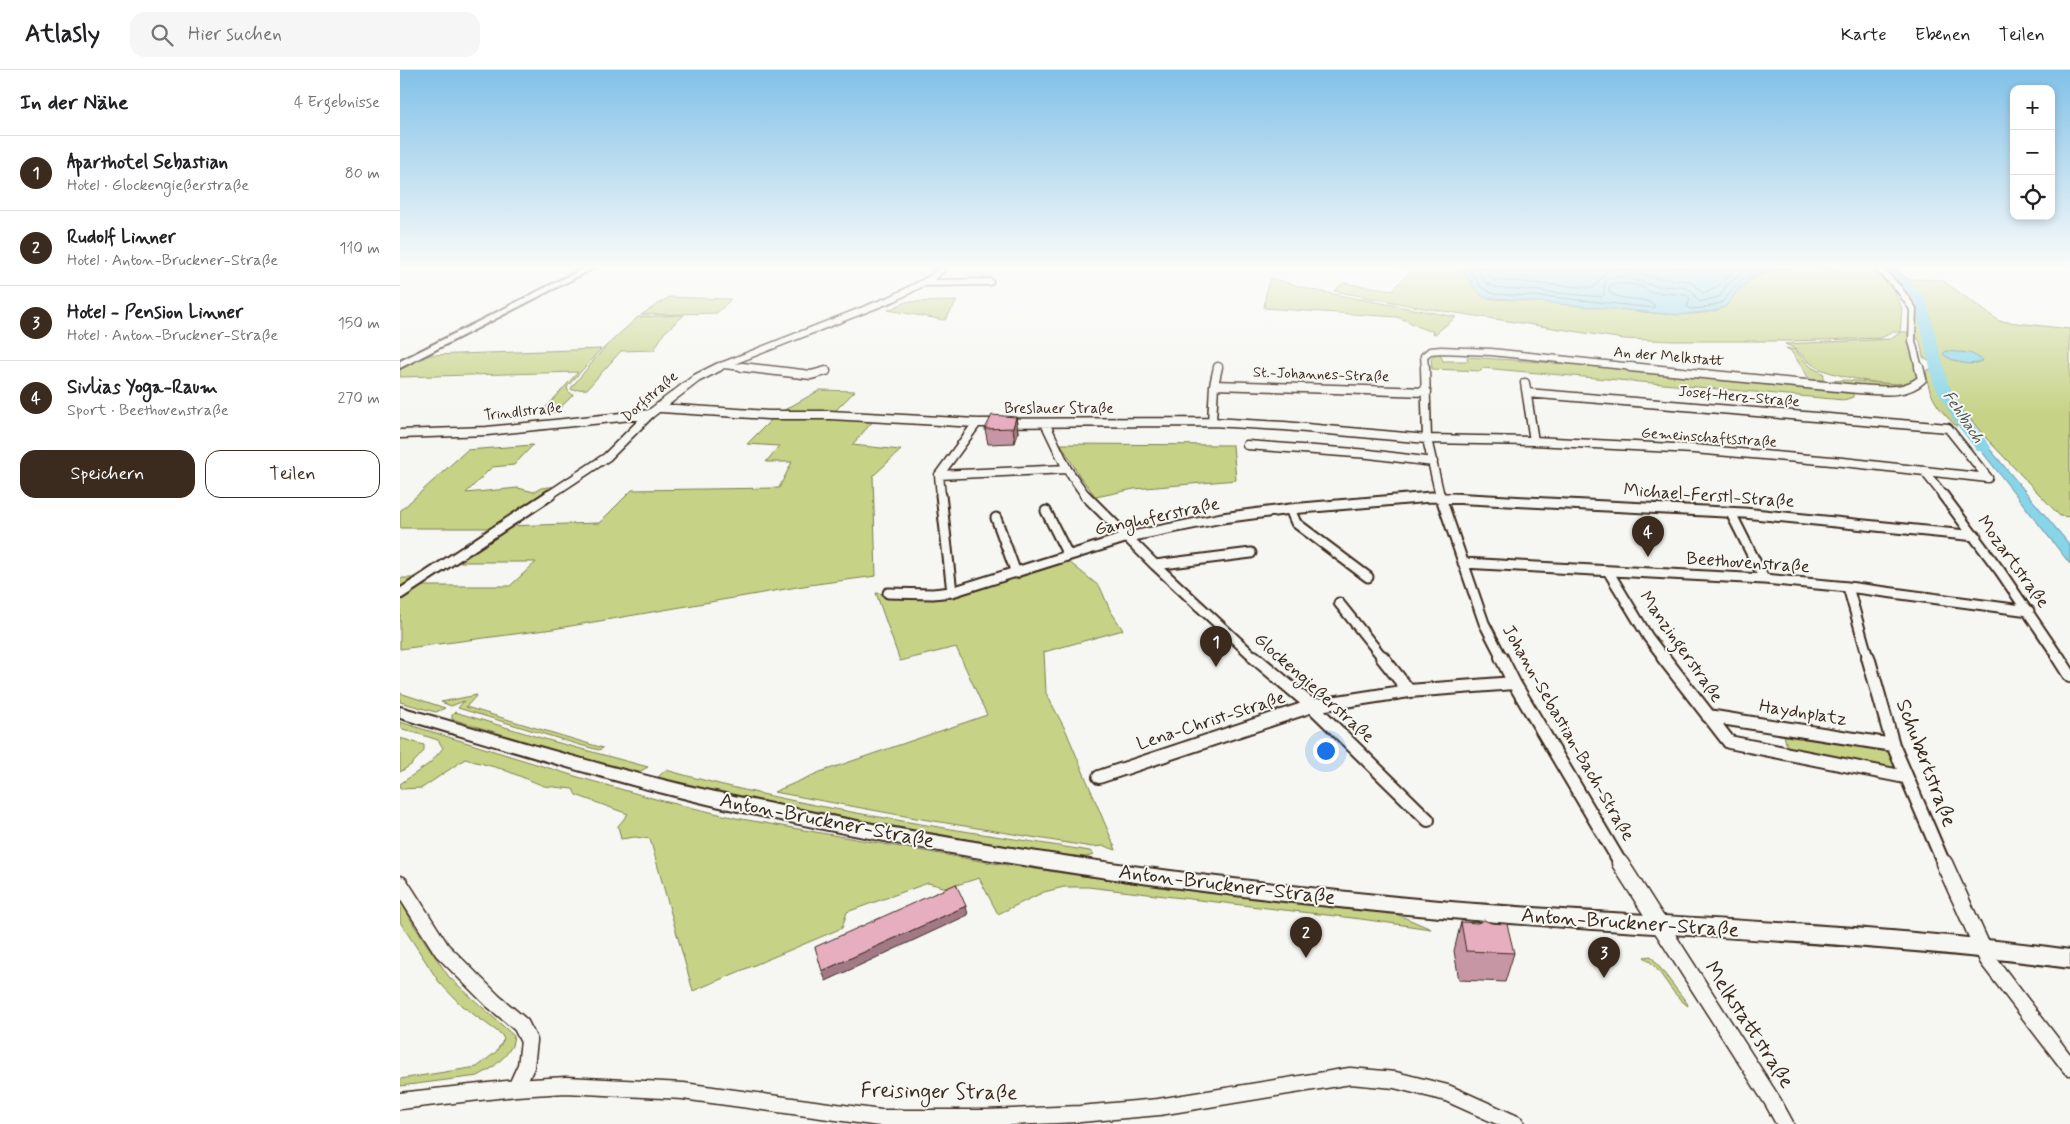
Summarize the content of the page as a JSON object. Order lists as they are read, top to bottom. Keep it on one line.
{"streets":{"main road":["Anton-Bruckner-Straße"],"street":["An der Melkstatt","St.-Johannes-Straße","Dorfstraße","Josef-Herz-Straße","Breslauer Straße","Trindlstraße","Gemeinschaftsstraße","Michael-Ferstl-Straße","Ganghoferstraße","Mozartstraße","Beethovenstraße","Manzingerstraße","Glockengießerstraße","Haydnplatz","Lena-Christ-Straße","Johann-Sebastian-Bach-Straße","Schubertstraße","Melkstattstraße","Freisinger Straße"]},"crossings":[["An der Melkstatt","Johann-Sebastian-Bach-Straße"],["St.-Johannes-Straße","Johann-Sebastian-Bach-Straße"],["Dorfstraße","Breslauer Straße"],["Dorfstraße","Trindlstraße"],["Josef-Herz-Straße","Gemeinschaftsstraße"],["Breslauer Straße","Gemeinschaftsstraße"],["Breslauer Straße","Glockengießerstraße"],["Breslauer Straße","Johann-Sebastian-Bach-Straße"],["Gemeinschaftsstraße","Mozartstraße"],["Gemeinschaftsstraße","Johann-Sebastian-Bach-Straße"],["Michael-Ferstl-Straße","Ganghoferstraße"],["Michael-Ferstl-Straße","Mozartstraße"],["Michael-Ferstl-Straße","Johann-Sebastian-Bach-Straße"],["Ganghoferstraße","Glockengießerstraße"],["Ganghoferstraße","Johann-Sebastian-Bach-Straße"],["Mozartstraße","Beethovenstraße"],["Beethovenstraße","Manzingerstraße"],["Beethovenstraße","Johann-Sebastian-Bach-Straße"],["Beethovenstraße","Schubertstraße"],["Manzingerstraße","Haydnplatz"],["Manzingerstraße","Schubertstraße"],["Glockengießerstraße","Lena-Christ-Straße"],["Haydnplatz","Schubertstraße"],["Lena-Christ-Straße","Johann-Sebastian-Bach-Straße"],["Johann-Sebastian-Bach-Straße","Anton-Bruckner-Straße"],["Johann-Sebastian-Bach-Straße","Melkstattstraße"],["Schubertstraße","Anton-Bruckner-Straße"],["Anton-Bruckner-Straße","Melkstattstraße"]],"water":["Fehlbach"],"page":{"header":"Atlasly","search":"Hier suchen","nav":["Karte","Ebenen","Teilen"],"heading":["In der Nähe","4 Ergebnisse"],"map_buttons":["+","−"],"list":[{"mark":"1","name":"Aparthotel Sebastian","note":"Hotel · Glockengießerstraße","value":"80 m"},{"mark":"2","name":"Rudolf Linner","note":"Hotel · Anton-Bruckner-Straße","value":"110 m"},{"mark":"3","name":"Hotel - Pension Linner","note":"Hotel · Anton-Bruckner-Straße","value":"150 m"},{"mark":"4","name":"Sivlias Yoga-Raum","note":"Sport · Beethovenstraße","value":"270 m"}],"buttons":["Speichern","Teilen"],"pins":["4","1","2","3"]}}
